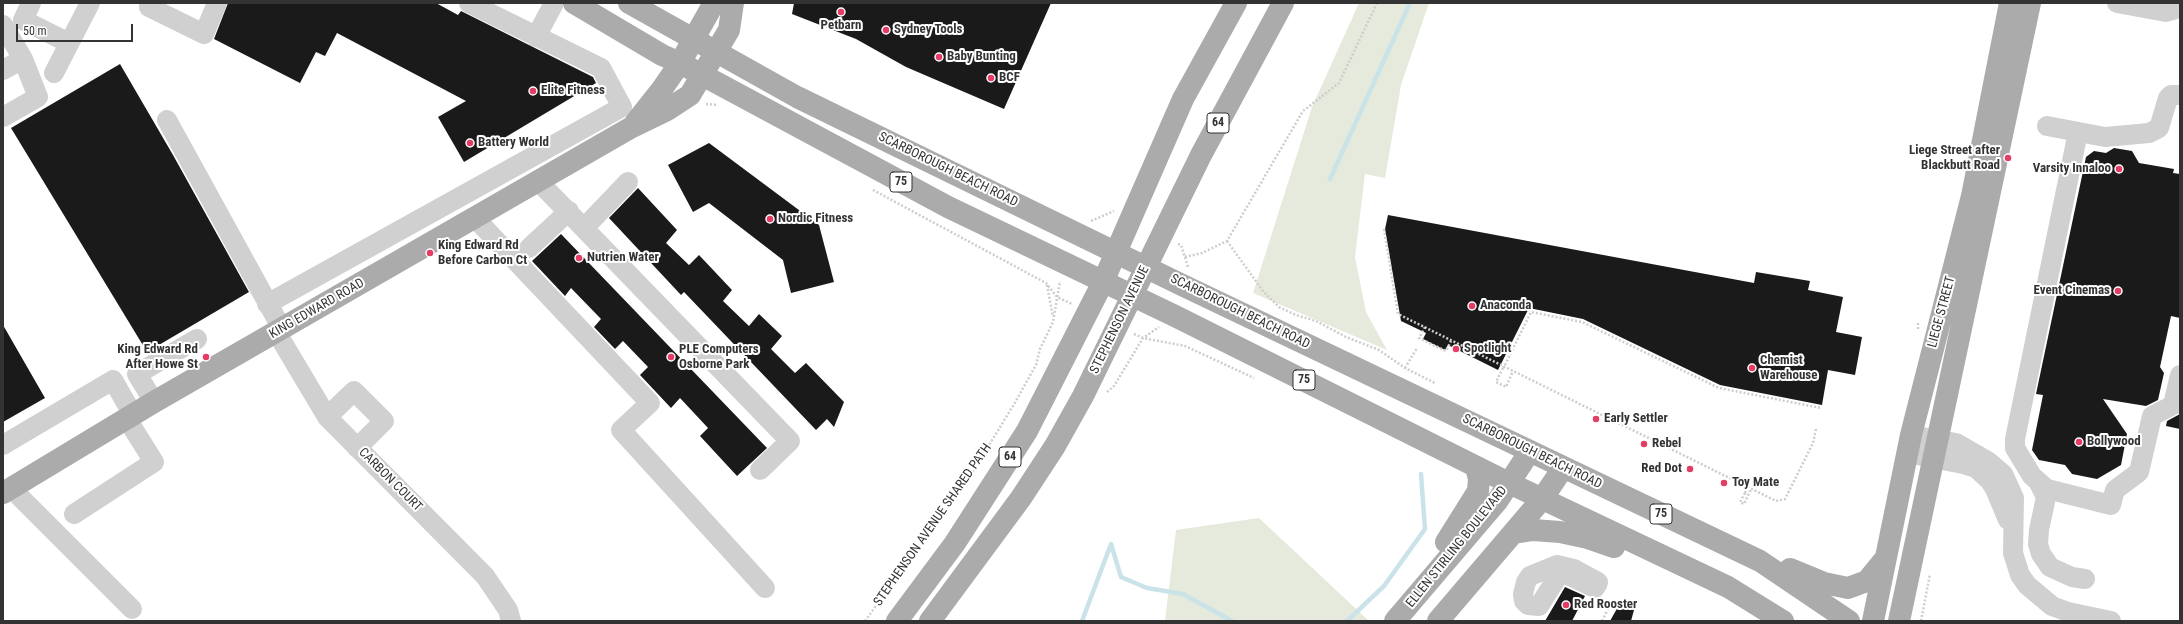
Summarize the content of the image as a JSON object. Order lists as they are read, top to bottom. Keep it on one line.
{"streets":{"main road":["64","SCARBOROUGH BEACH ROAD","75","KING EDWARD ROAD","LIEGE STREET","STEPHENSON AVENUE","ELLEN STIRLING BOULEVARD"],"street":["CARBON COURT"],"path":["STEPHENSON AVENUE SHARED PATH"]},"crossings":[["64","SCARBOROUGH BEACH ROAD"],["64","75"],["SCARBOROUGH BEACH ROAD","KING EDWARD ROAD"],["SCARBOROUGH BEACH ROAD","STEPHENSON AVENUE"],["SCARBOROUGH BEACH ROAD","ELLEN STIRLING BOULEVARD"],["75","KING EDWARD ROAD"],["75","STEPHENSON AVENUE"],["75","ELLEN STIRLING BOULEVARD"],["KING EDWARD ROAD","CARBON COURT"]],"places":["Petbarn","Sydney Tools","Baby Bunting","BCF","Elite Fitness","Battery World","Liege Street after Blackbutt Road","Varsity Innaloo","Nordic Fitness","King Edward Rd Before Carbon Ct","Nutrien Water","Event Cinemas","Anaconda","Spotlight","King Edward Rd After Howe St","PLE Computers Osborne Park","Chemist Warehouse","Early Settler","Bollywood","Rebel","Red Dot","Toy Mate","Red Rooster"],"scale_bar":"50 m"}
